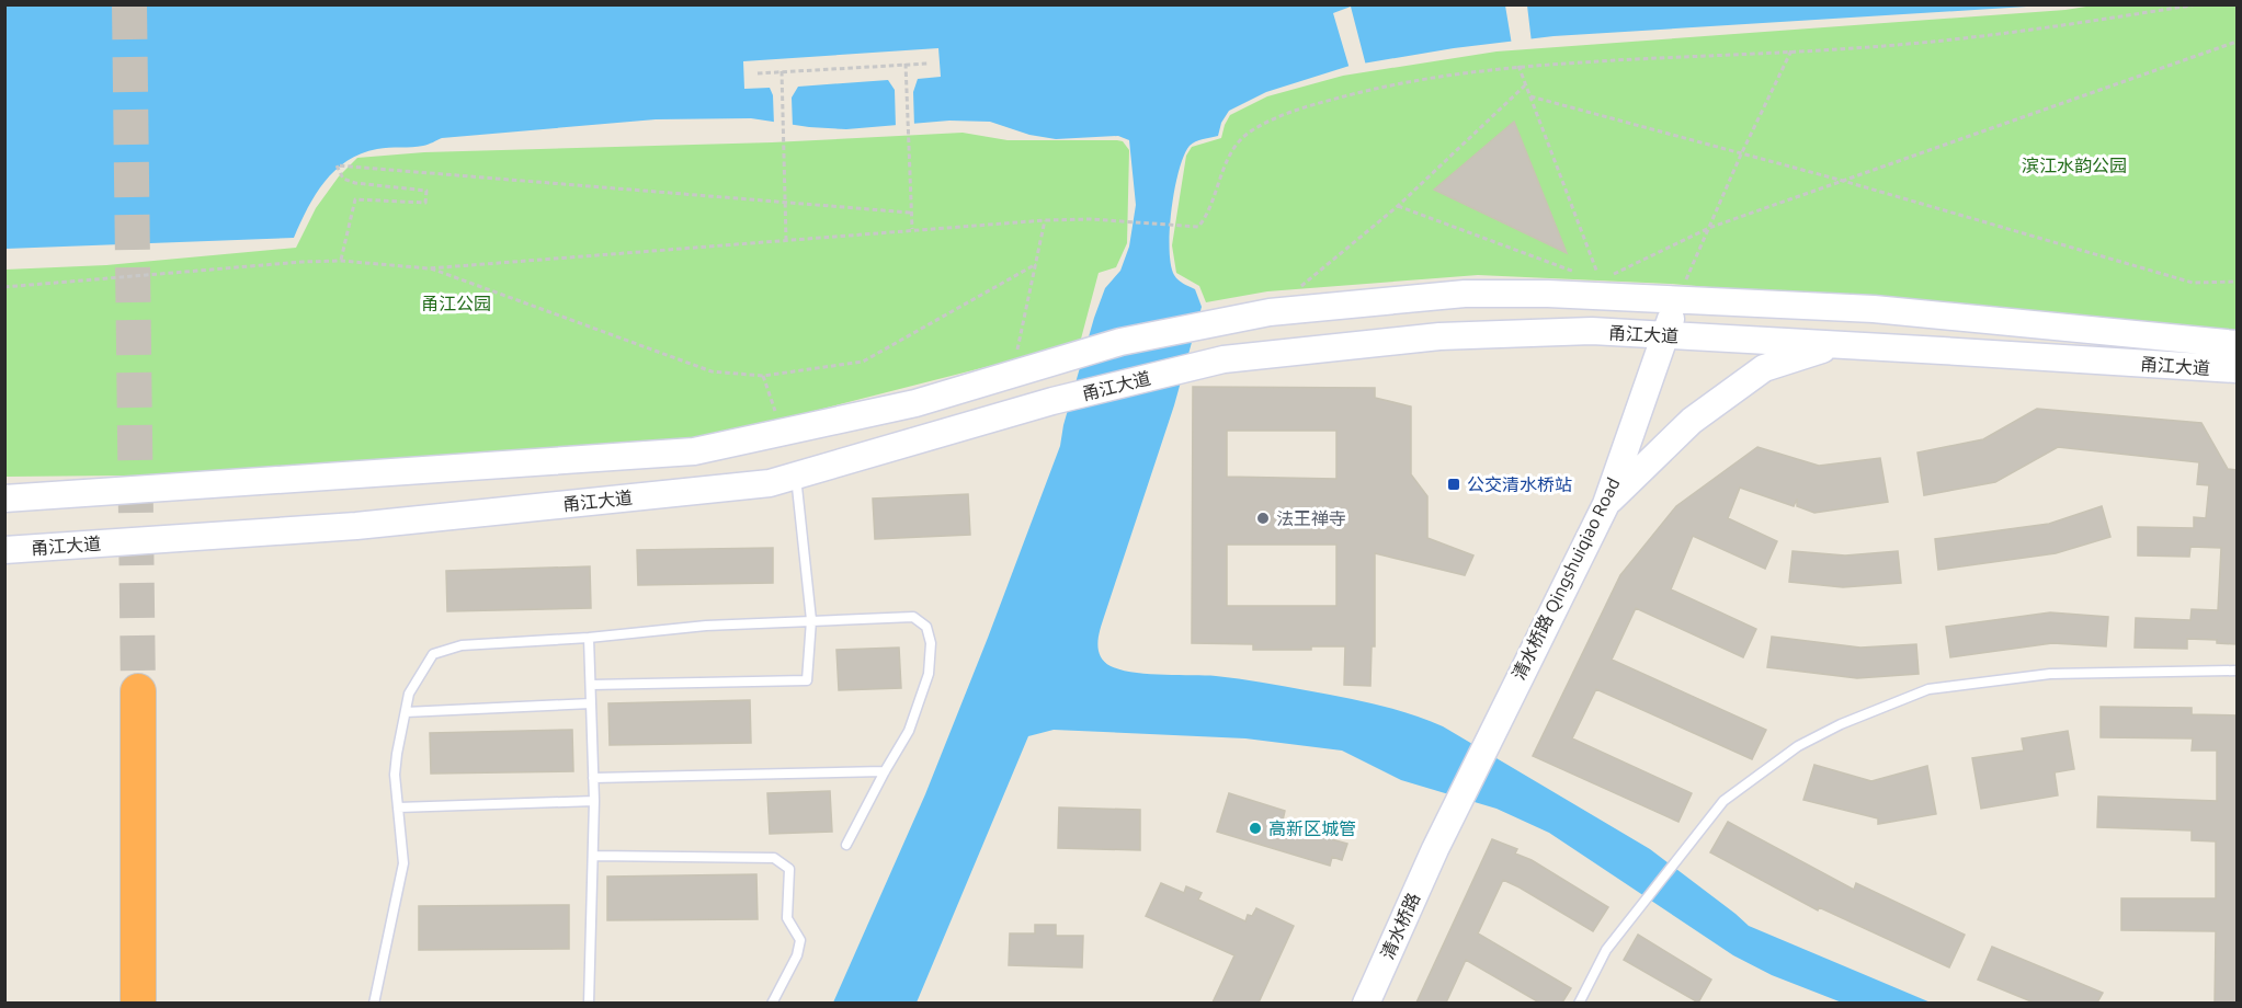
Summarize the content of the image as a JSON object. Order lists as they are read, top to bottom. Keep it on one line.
{"streets":{"main road":["甬江大道","清水桥路 Qingshuiqiao Road","清水桥路"]},"crossings":[["甬江大道","清水桥路 Qingshuiqiao Road"],["清水桥路 Qingshuiqiao Road","清水桥路"]],"parks":["滨江水韵公园","甬江公园"],"places":{"transit":["公交清水桥站"],"other":["法王禅寺","高新区城管"]}}
